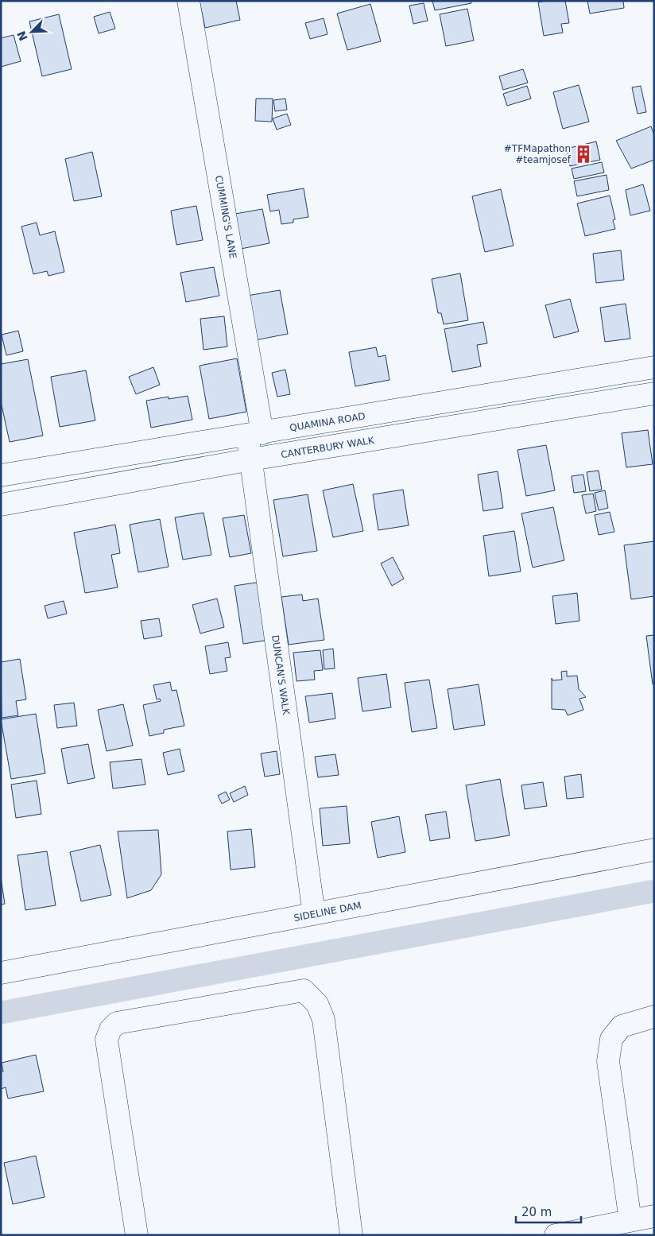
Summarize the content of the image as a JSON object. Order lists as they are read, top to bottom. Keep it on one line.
{"streets":{"street":["CUMMING'S LANE","QUAMINA ROAD","CANTERBURY WALK","DUNCAN'S WALK","SIDELINE DAM"]},"crossings":[["CUMMING'S LANE","QUAMINA ROAD"],["CUMMING'S LANE","CANTERBURY WALK"],["CUMMING'S LANE","DUNCAN'S WALK"],["QUAMINA ROAD","CANTERBURY WALK"],["QUAMINA ROAD","DUNCAN'S WALK"],["CANTERBURY WALK","DUNCAN'S WALK"],["DUNCAN'S WALK","SIDELINE DAM"]],"places":{"building":["#TFMapathon #teamjosef"]},"scale_bar":"20 m","north":"bottom left"}
